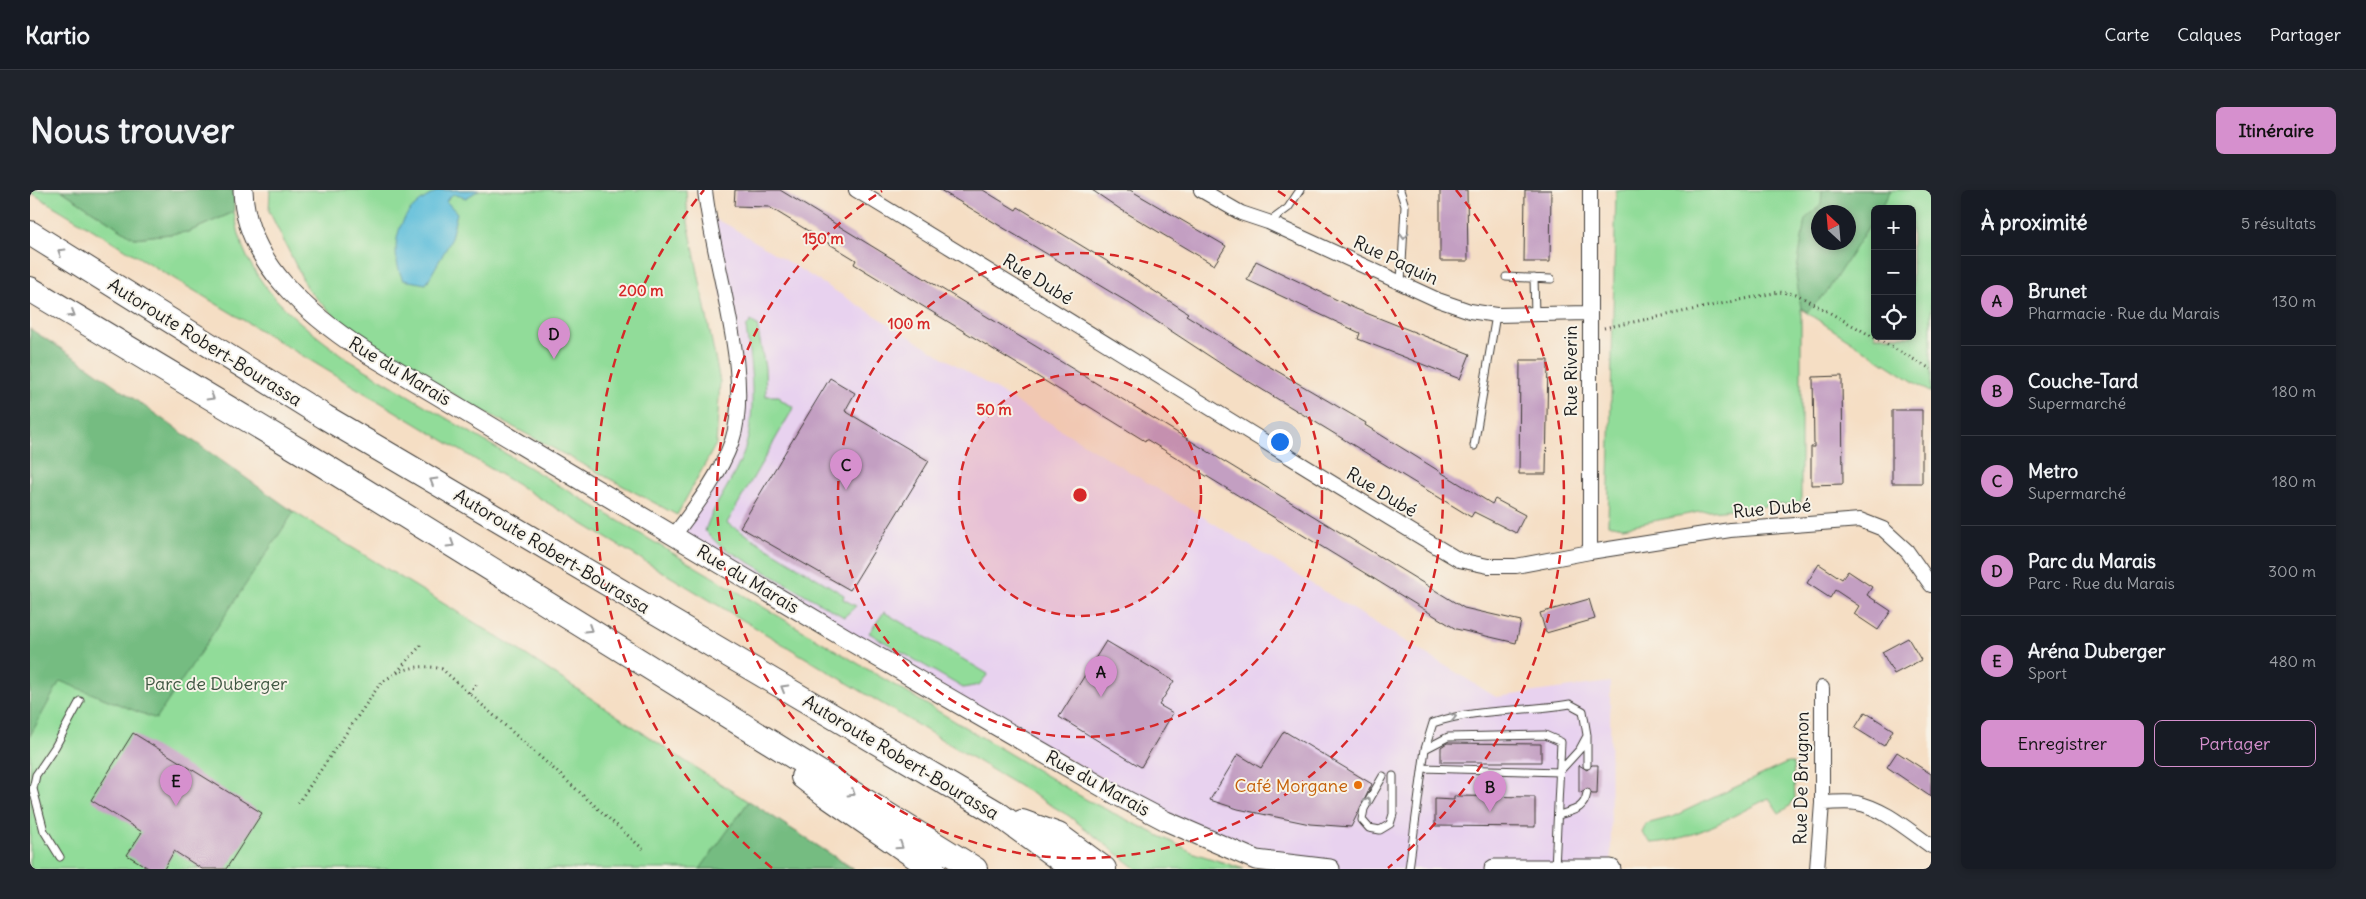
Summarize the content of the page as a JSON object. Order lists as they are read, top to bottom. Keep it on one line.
{"streets":{"highway":["Autoroute Robert-Bourassa"],"street":["Rue Paquin","Rue Dubé","Rue du Marais","Rue Riverin","Rue De Brugnon"]},"crossings":[["Rue Paquin","Rue Riverin"],["Rue Dubé","Rue Riverin"]],"parks":["Parc de Duberger"],"places":["Café Morgane"],"north":"top left","page":{"header":"Kartio","nav":["Carte","Calques","Partager"],"buttons":["Itinéraire",["Enregistrer","Partager"]],"title":"Nous trouver","heading":["À proximité","5 résultats"],"map_buttons":["+","−"],"list":[{"mark":"A","name":"Brunet","note":"Pharmacie · Rue du Marais","value":"130 m"},{"mark":"B","name":"Couche-Tard","note":"Supermarché","value":"180 m"},{"mark":"C","name":"Metro","note":"Supermarché","value":"180 m"},{"mark":"D","name":"Parc du Marais","note":"Parc · Rue du Marais","value":"300 m"},{"mark":"E","name":"Aréna Duberger","note":"Sport","value":"480 m"}],"pins":["D","C","A","E","B"]},"rings":["150 m","200 m","100 m","50 m"]}
